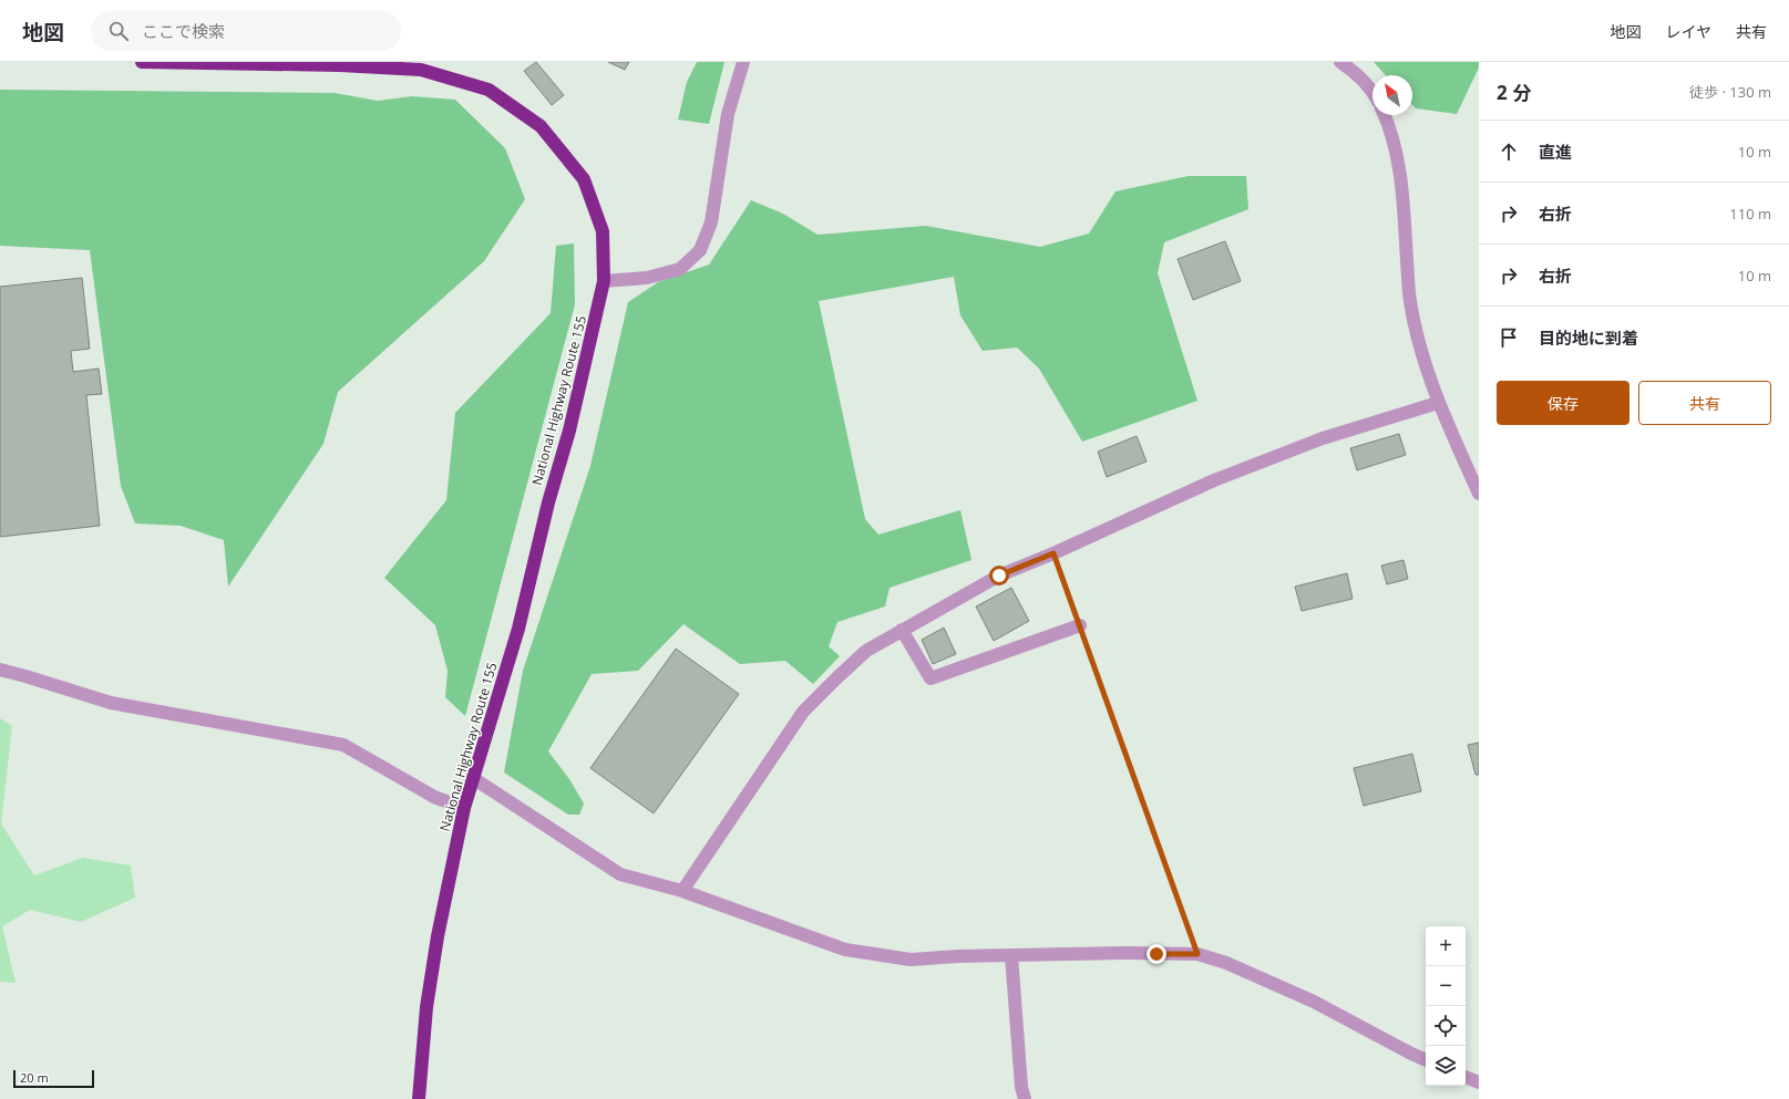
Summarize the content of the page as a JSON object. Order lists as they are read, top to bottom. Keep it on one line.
{"streets":{"highway":["National Highway Route 155"]},"scale_bar":"20 m","north":"top left","page":{"header":"地図","search":"ここで検索","nav":["地図","レイヤ","共有"],"heading":["2 分","徒歩 · 130 m"],"list":[["直進","10 m"],["右折","110 m"],["右折","10 m"],"目的地に到着"],"buttons":["保存","共有"],"map_buttons":["+","−"],"scale":"20 m"}}
